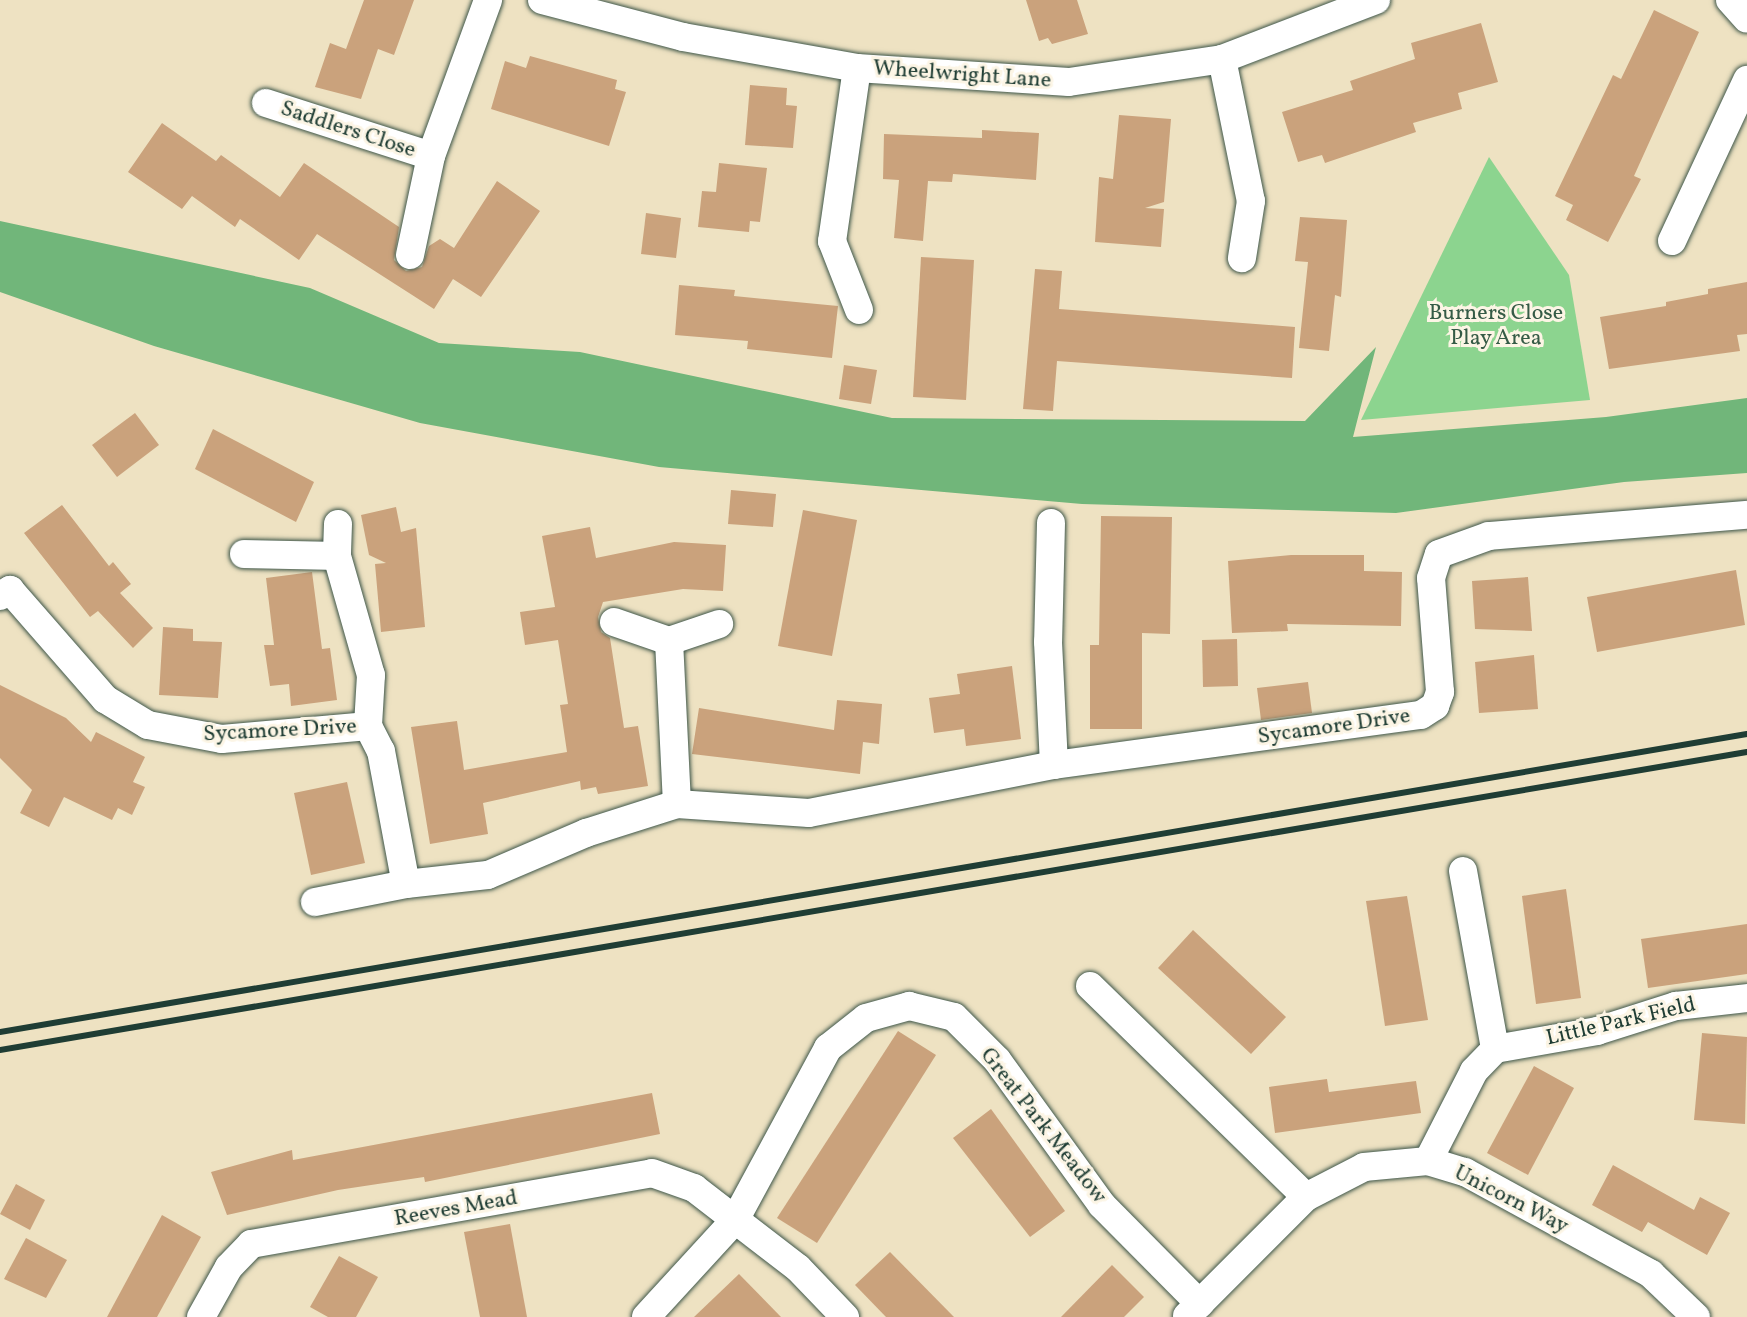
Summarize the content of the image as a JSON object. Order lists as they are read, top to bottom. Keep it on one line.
{"streets":{"street":["Wheelwright Lane","Saddlers Close","Sycamore Drive","Little Park Field","Great Park Meadow","Unicorn Way","Reeves Mead"]},"crossings":[["Great Park Meadow","Unicorn Way"],["Great Park Meadow","Reeves Mead"]],"parks":["Burners Close Play Area"]}
